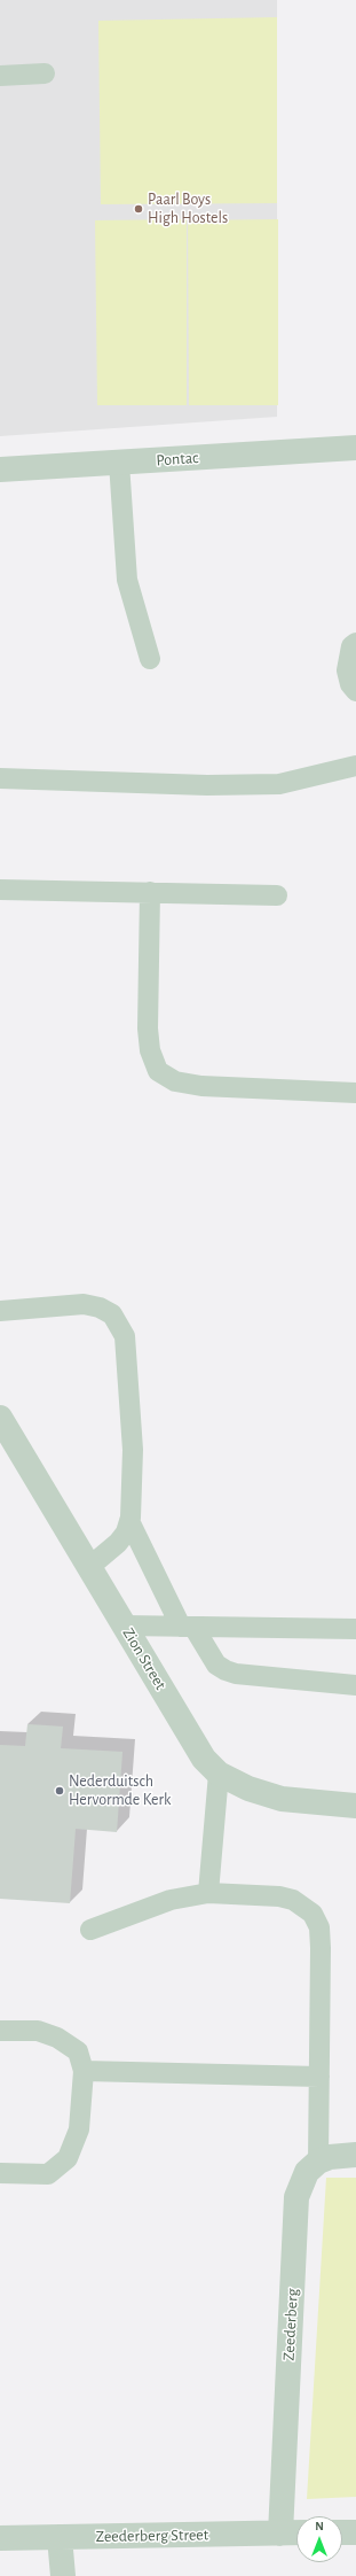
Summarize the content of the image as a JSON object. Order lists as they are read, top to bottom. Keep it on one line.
{"streets":{"street":["Pontac","Zion Street","Zeederberg","Zeederberg Street"]},"crossings":[["Zeederberg","Zeederberg Street"]],"places":["Paarl Boys High Hostels","Nederduitsch Hervormde Kerk"],"north":"top"}
